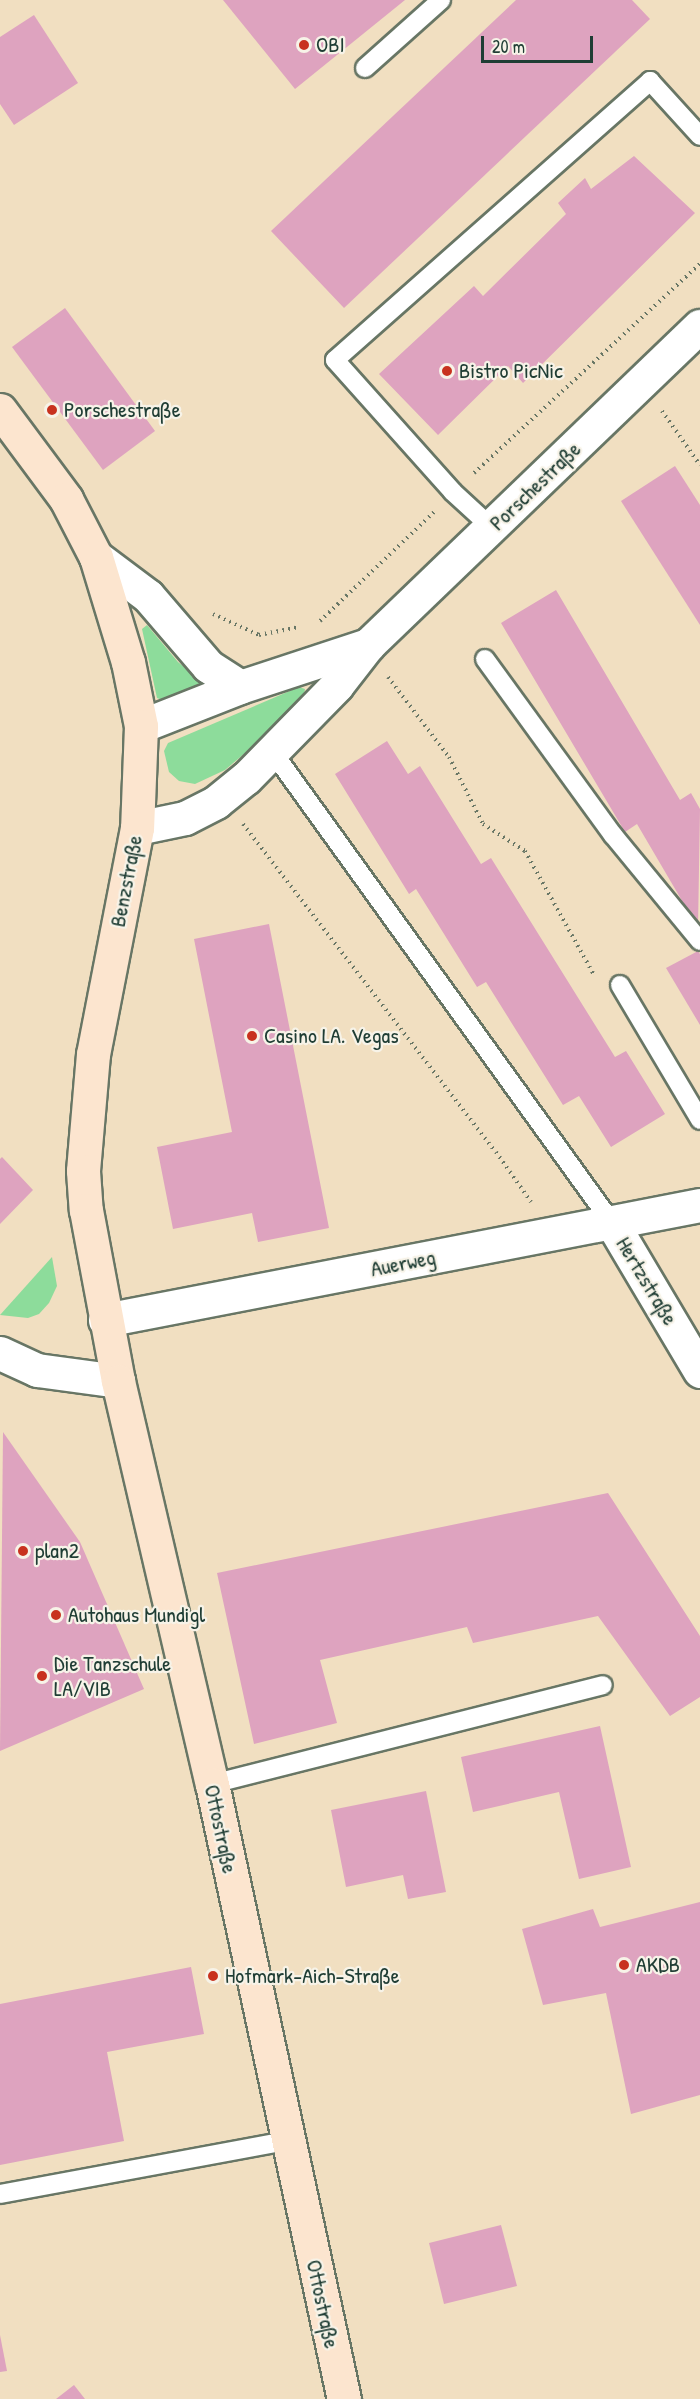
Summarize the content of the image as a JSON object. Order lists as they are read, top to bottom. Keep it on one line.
{"streets":{"street":["Porschestraße","Benzstraße","Auerweg","Hertzstraße","Ottostraße"]},"crossings":[["Porschestraße","Benzstraße"],["Benzstraße","Auerweg"],["Benzstraße","Ottostraße"],["Auerweg","Hertzstraße"]],"places":["OBI","Bistro PicNic","Porschestraße","Casino LA. Vegas","plan2","Autohaus Mundigl","Die Tanzschule LA/VIB","AKDB","Hofmark-Aich-Straße"],"scale_bar":"20 m"}
